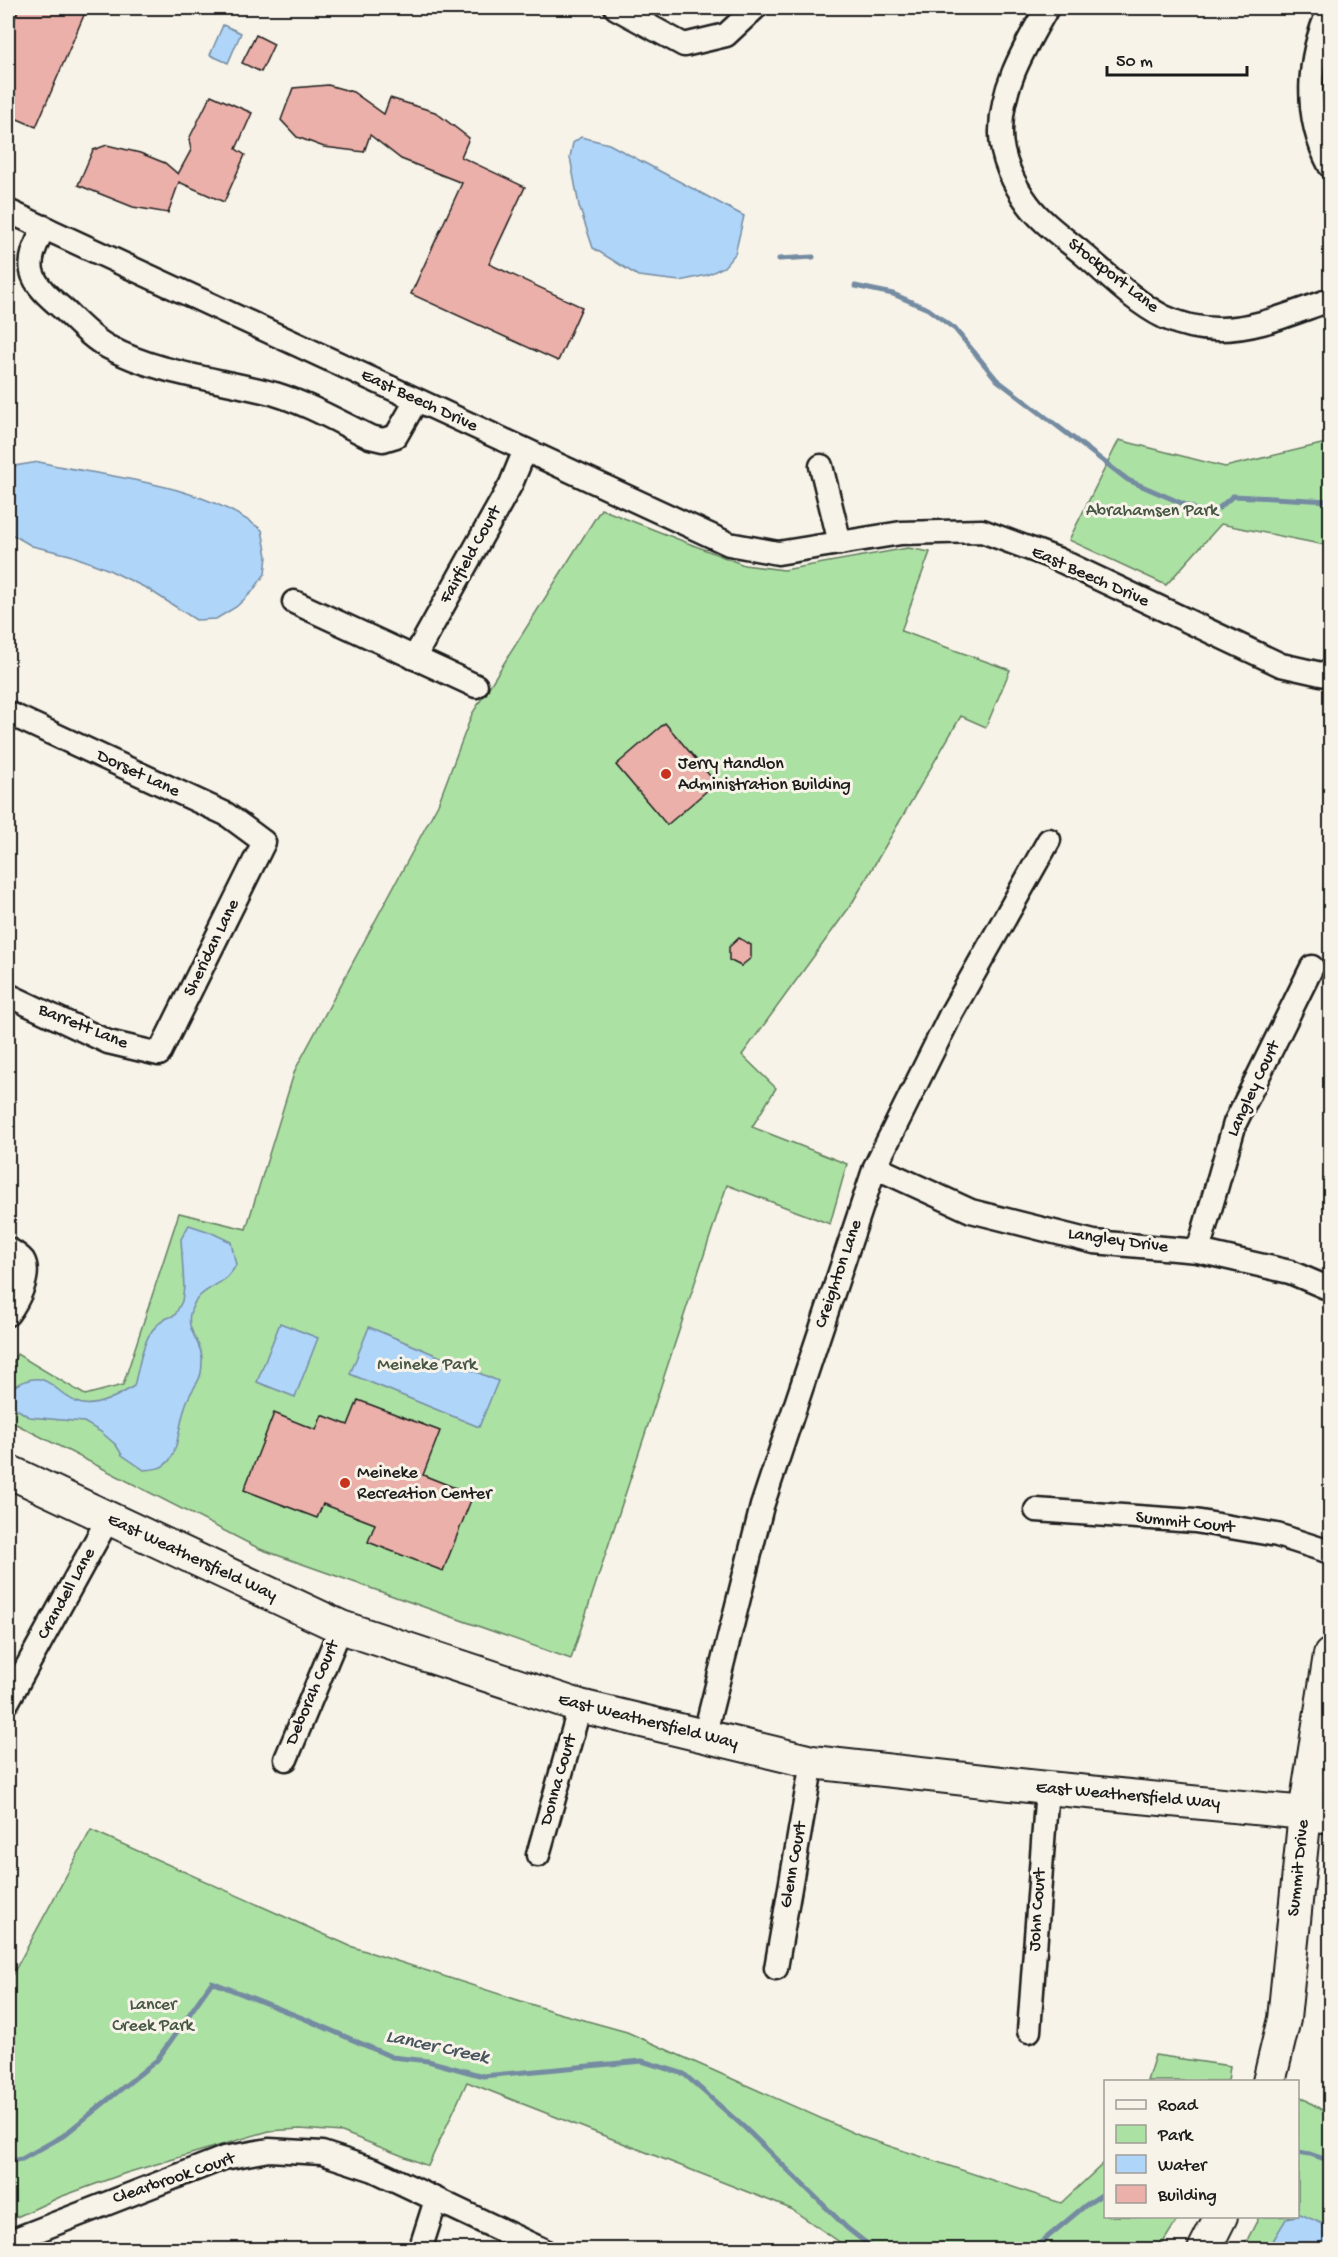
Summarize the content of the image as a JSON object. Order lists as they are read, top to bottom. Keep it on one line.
{"streets":{"street":["Stockport Lane","East Beech Drive","Fairfield Court","Dorset Lane","Sheridan Lane","Barrett Lane","Langley Court","Langley Drive","Creighton Lane","Summit Court","East Weathersfield Way","Crandell Lane","Deborah Court","Donna Court","Glenn Court","Summit Drive","John Court","Clearbrook Court"]},"crossings":[["East Beech Drive","Fairfield Court"],["Dorset Lane","Sheridan Lane"],["Sheridan Lane","Barrett Lane"],["Langley Court","Langley Drive"],["Langley Drive","Creighton Lane"],["Creighton Lane","East Weathersfield Way"],["East Weathersfield Way","Crandell Lane"],["East Weathersfield Way","Deborah Court"],["East Weathersfield Way","Donna Court"],["East Weathersfield Way","Glenn Court"],["East Weathersfield Way","Summit Drive"],["East Weathersfield Way","John Court"]],"water":["Lancer Creek"],"parks":["Abrahamsen Park","Meineke Park","Lancer Creek Park"],"places":["Jerry Handlon Administration Building","Meineke Recreation Center"],"legend":["Road","Park","Water","Building"],"scale_bar":"50 m"}
